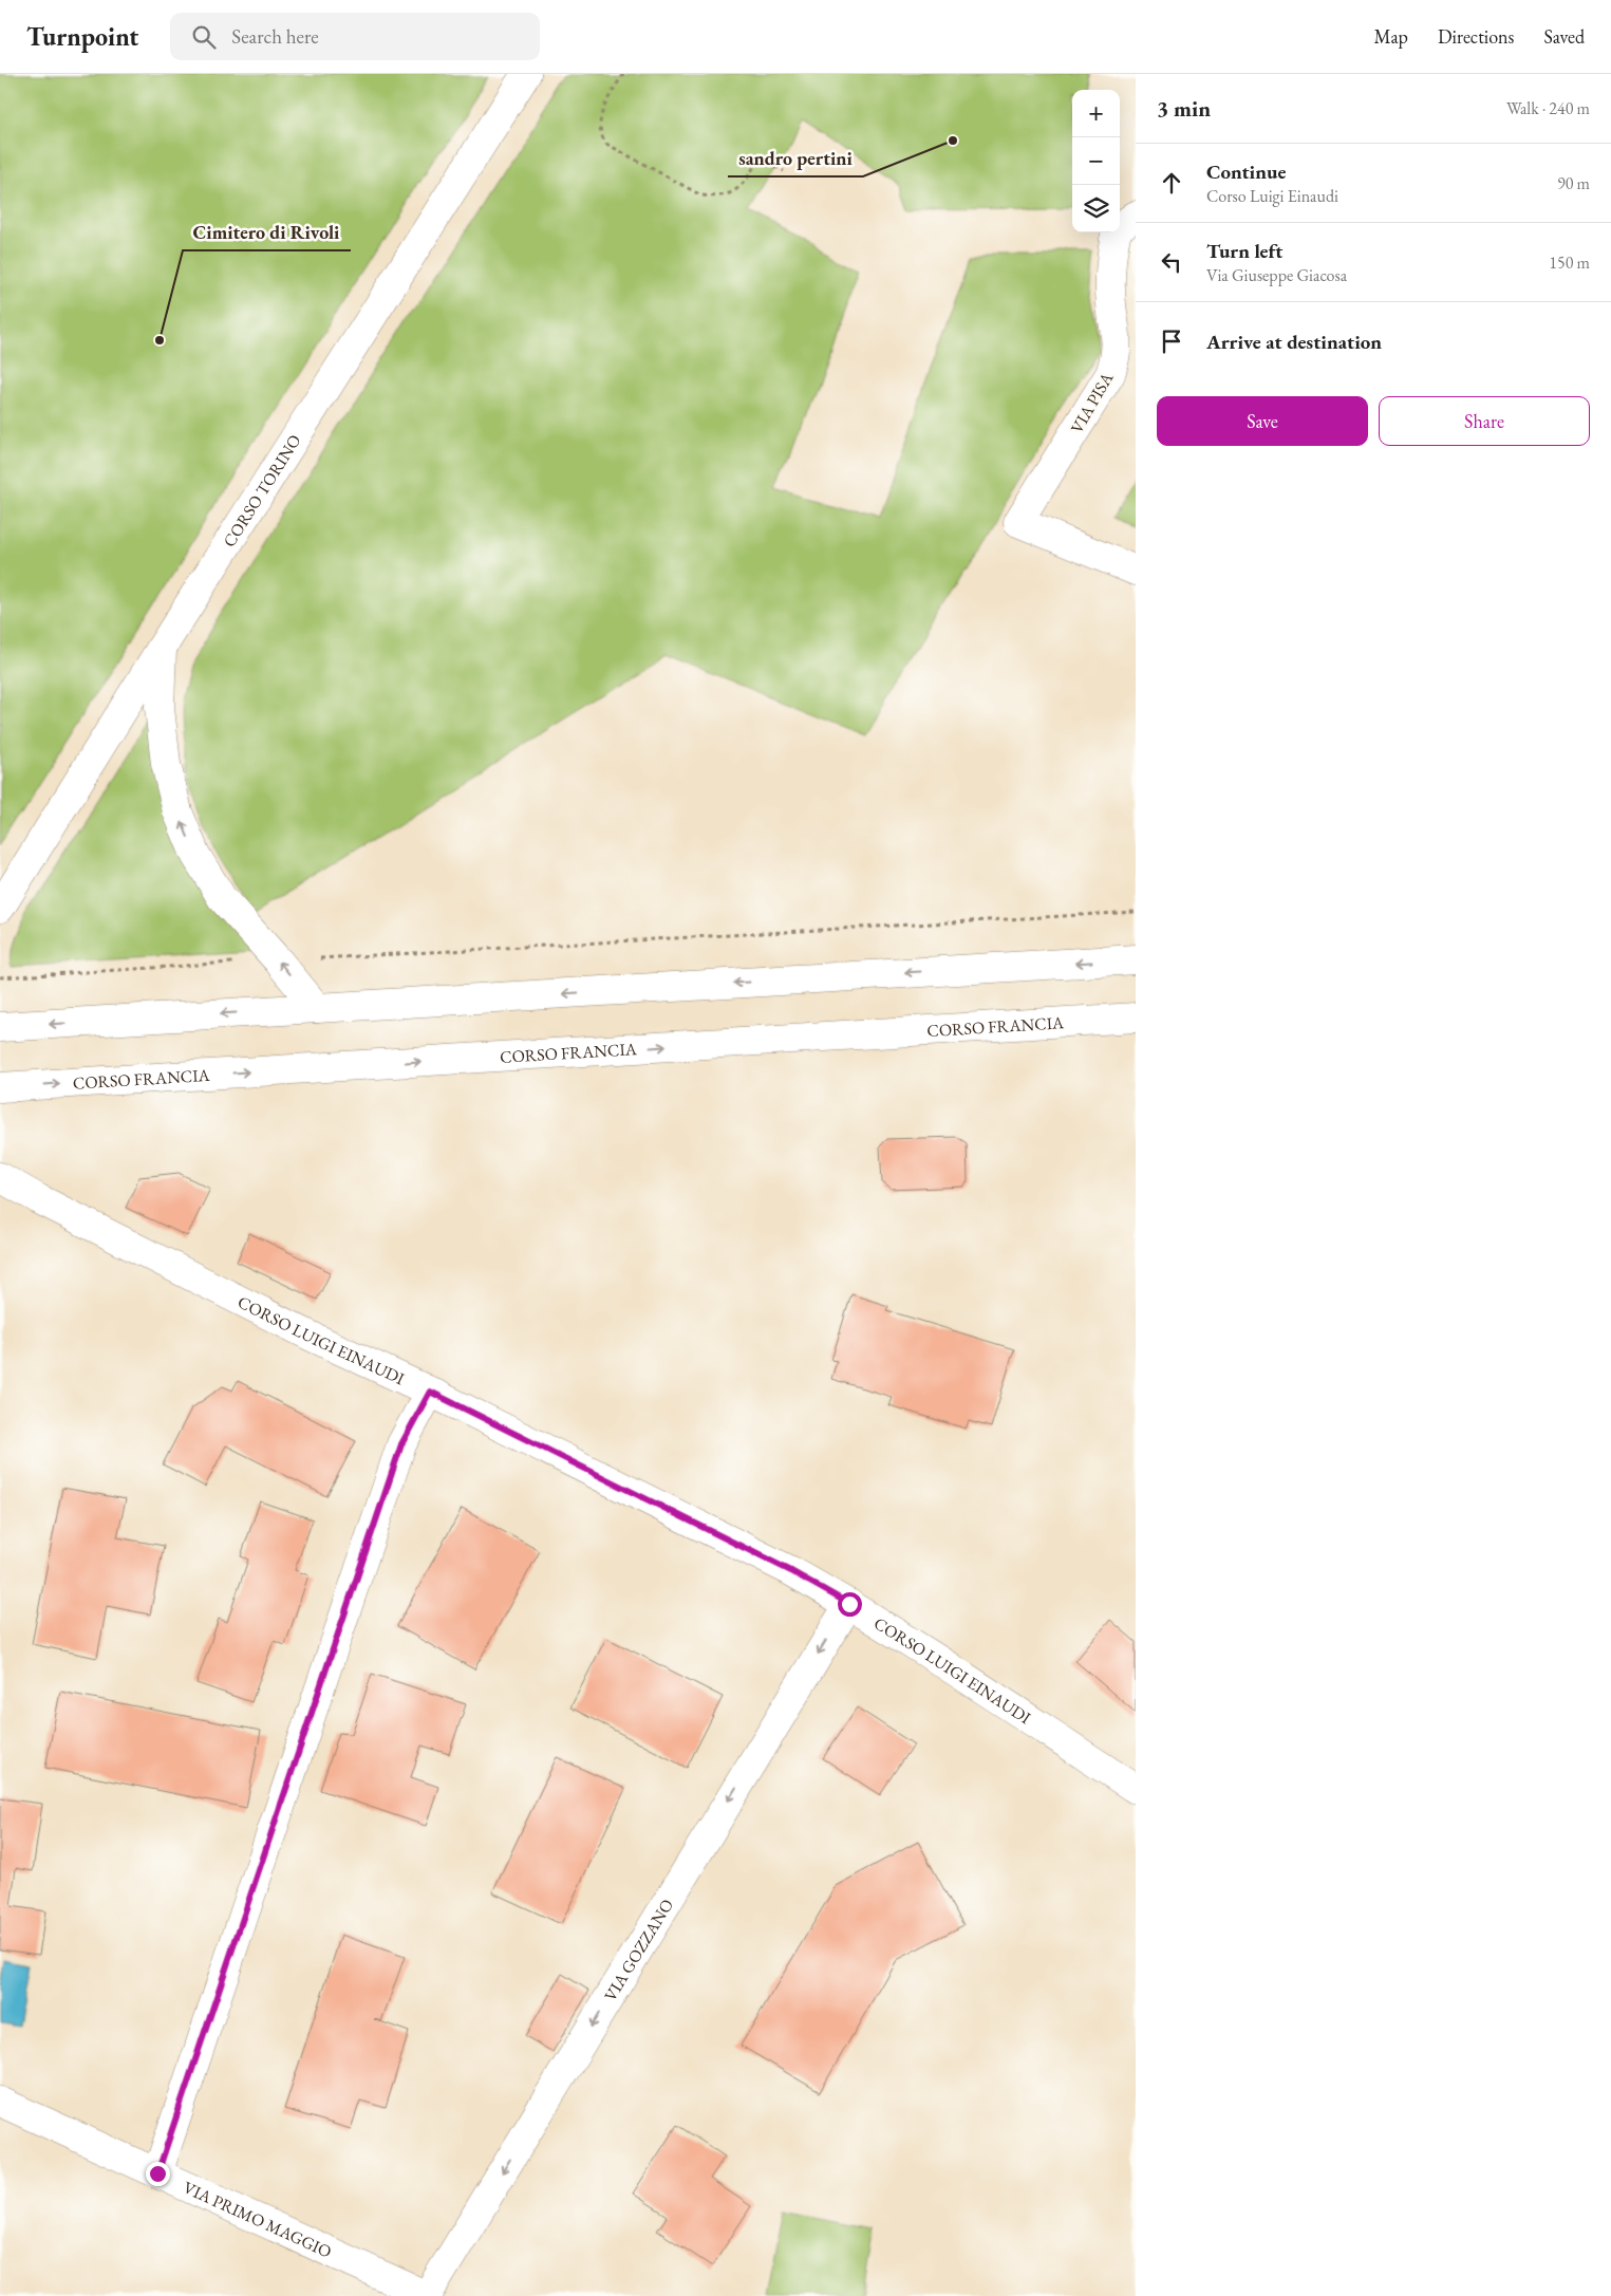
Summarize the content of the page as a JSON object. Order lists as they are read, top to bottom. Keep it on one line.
{"streets":{"main road":["VIA PISA","CORSO TORINO","CORSO FRANCIA","CORSO LUIGI EINAUDI","VIA GOZZANO","VIA PRIMO MAGGIO"]},"crossings":[["CORSO LUIGI EINAUDI","VIA GOZZANO"],["VIA GOZZANO","VIA PRIMO MAGGIO"]],"one_way":["VIA GOZZANO"],"places":["sandro pertini","Cimitero di Rivoli"],"page":{"header":"Turnpoint","search":"Search here","nav":["Map","Directions","Saved"],"heading":["3 min","Walk · 240 m"],"map_buttons":["+","−"],"list":[["Continue","Corso Luigi Einaudi","90 m"],["Turn left","Via Giuseppe Giacosa","150 m"],"Arrive at destination"],"buttons":["Save","Share"]}}
